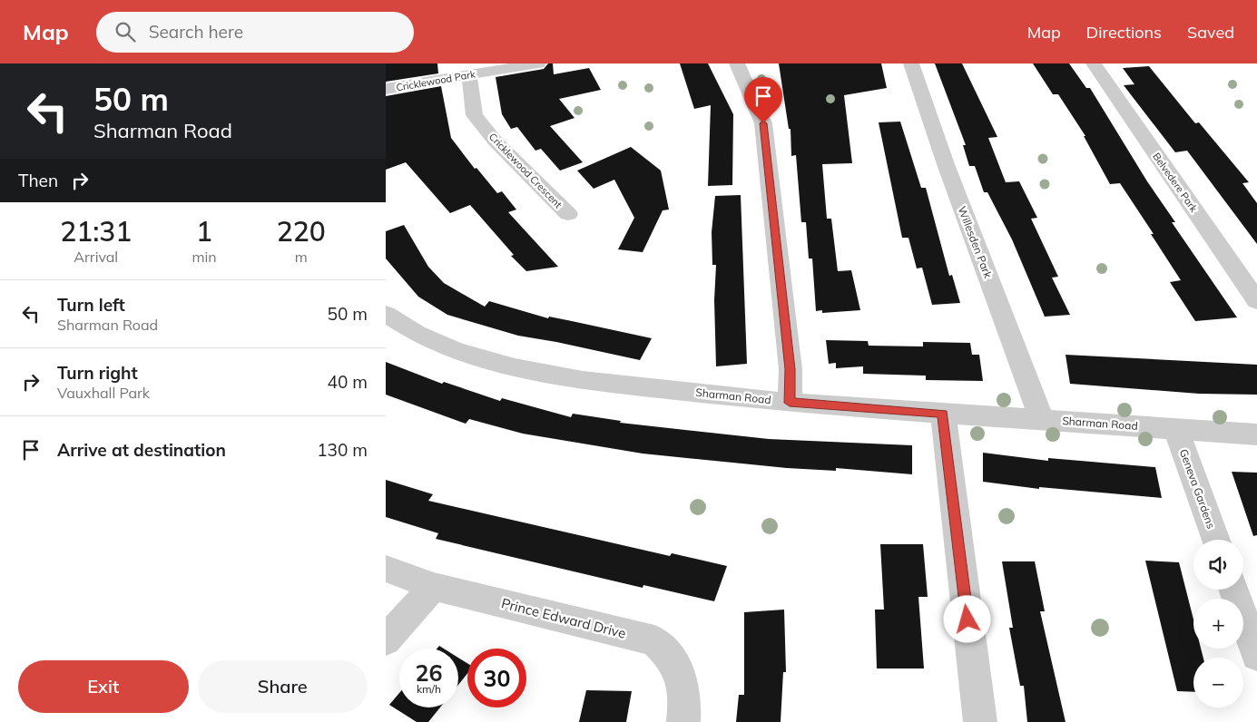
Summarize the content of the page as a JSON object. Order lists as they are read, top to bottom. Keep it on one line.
{"streets":{"street":["Cricklewood Park","Cricklewood Crescent","Belvedere Park","Willesden Park","Sharman Road","Geneva Gardens","Prince Edward Drive"]},"crossings":[["Cricklewood Park","Cricklewood Crescent"],["Willesden Park","Sharman Road"],["Sharman Road","Geneva Gardens"]],"page":{"header":"Map","search":"Search here","nav":["Map","Directions","Saved"],"turn":["50 m","Sharman Road"],"then":"Then","eta":["21:31","Arrival","1","min","220","m"],"list":[{"name":"Turn left","note":"Sharman Road","value":"50 m"},{"name":"Turn right","note":"Vauxhall Park","value":"40 m"},{"name":"Arrive at destination","value":"130 m"}],"map_buttons":["+","−"],"speed":"26 km/h","limit":"30","buttons":["Exit","Share"]}}
